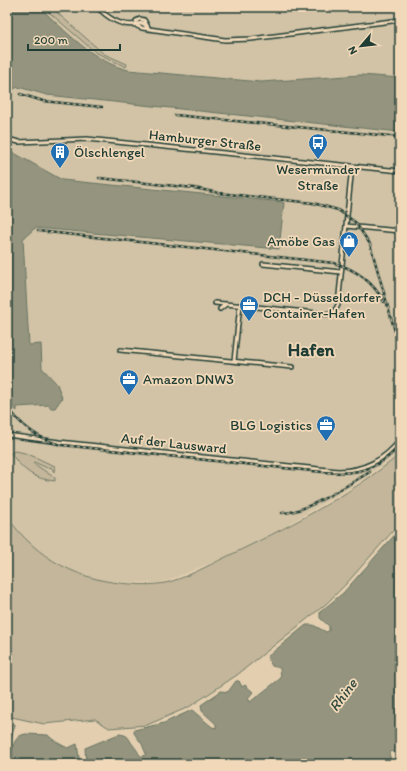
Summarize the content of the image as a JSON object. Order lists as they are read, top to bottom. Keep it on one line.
{"streets":{"street":["Hamburger Straße","Auf der Lausward"]},"districts":["Hafen"],"water":["Rhine"],"places":{"bus stop":["Wesermünder Straße"],"building":["Ölschlengel"],"shop":["Amöbe Gas"],"office":["DCH - Düsseldorfer Container-Hafen","Amazon DNW3","BLG Logistics"]},"scale_bar":"200 m","north":"bottom left"}
